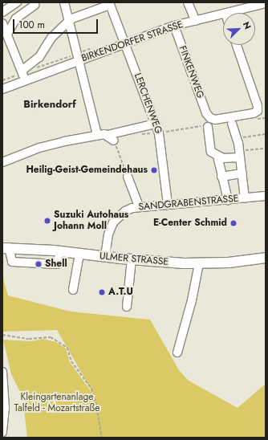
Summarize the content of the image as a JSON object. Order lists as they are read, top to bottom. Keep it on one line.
{"streets":{"main road":["ULMER STRASSE"],"street":["BIRKENDORFER STRASSE","FINKENWEG","LERCHENWEG","SANDGRABENSTRASSE"]},"crossings":[["BIRKENDORFER STRASSE","FINKENWEG"],["BIRKENDORFER STRASSE","LERCHENWEG"],["LERCHENWEG","SANDGRABENSTRASSE"],["SANDGRABENSTRASSE","ULMER STRASSE"]],"districts":["Birkendorf"],"parks":["Kleingartenanlage Talfeld - Mozartstraße"],"places":["Heilig-Geist-Gemeindehaus","Suzuki Autohaus Johann Moll","E-Center Schmid","Shell","A.T.U"],"scale_bar":"100 m","north":"top right"}
